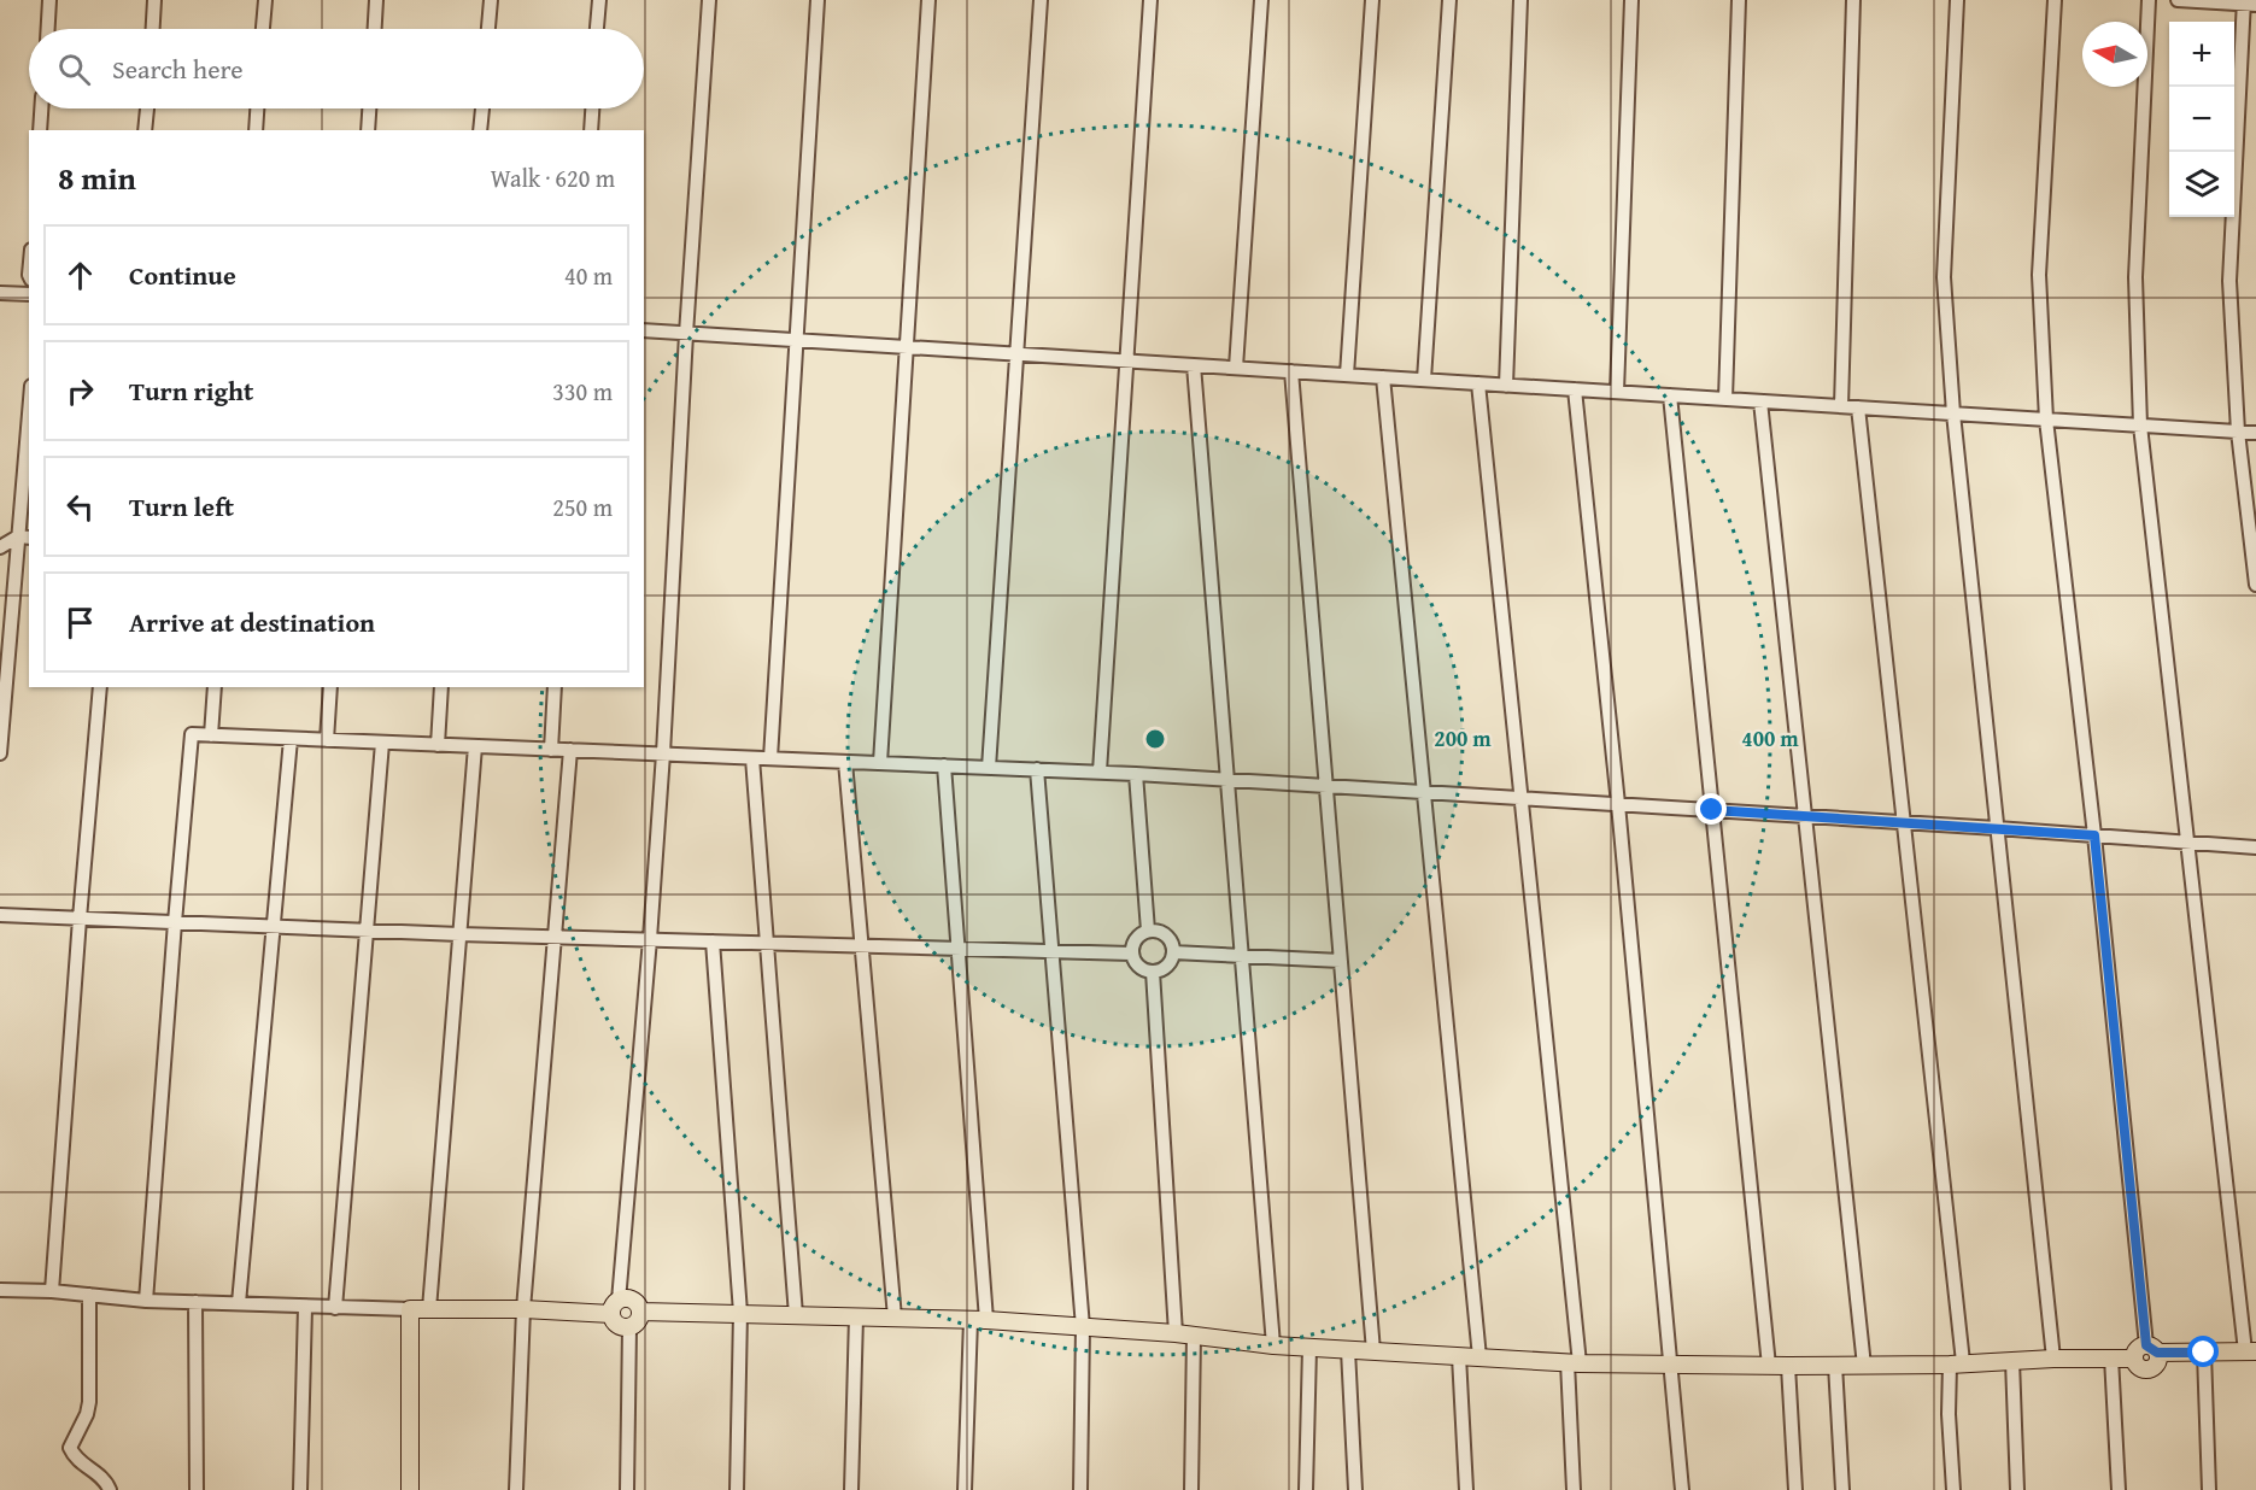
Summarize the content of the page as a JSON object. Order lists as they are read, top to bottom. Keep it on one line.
{"north":"left","page":{"map_buttons":["+","−"],"search":"Search here","heading":["8 min","Walk · 620 m"],"list":[["Continue","40 m"],["Turn right","330 m"],["Turn left","250 m"],"Arrive at destination"]},"rings":["200 m","400 m"]}
